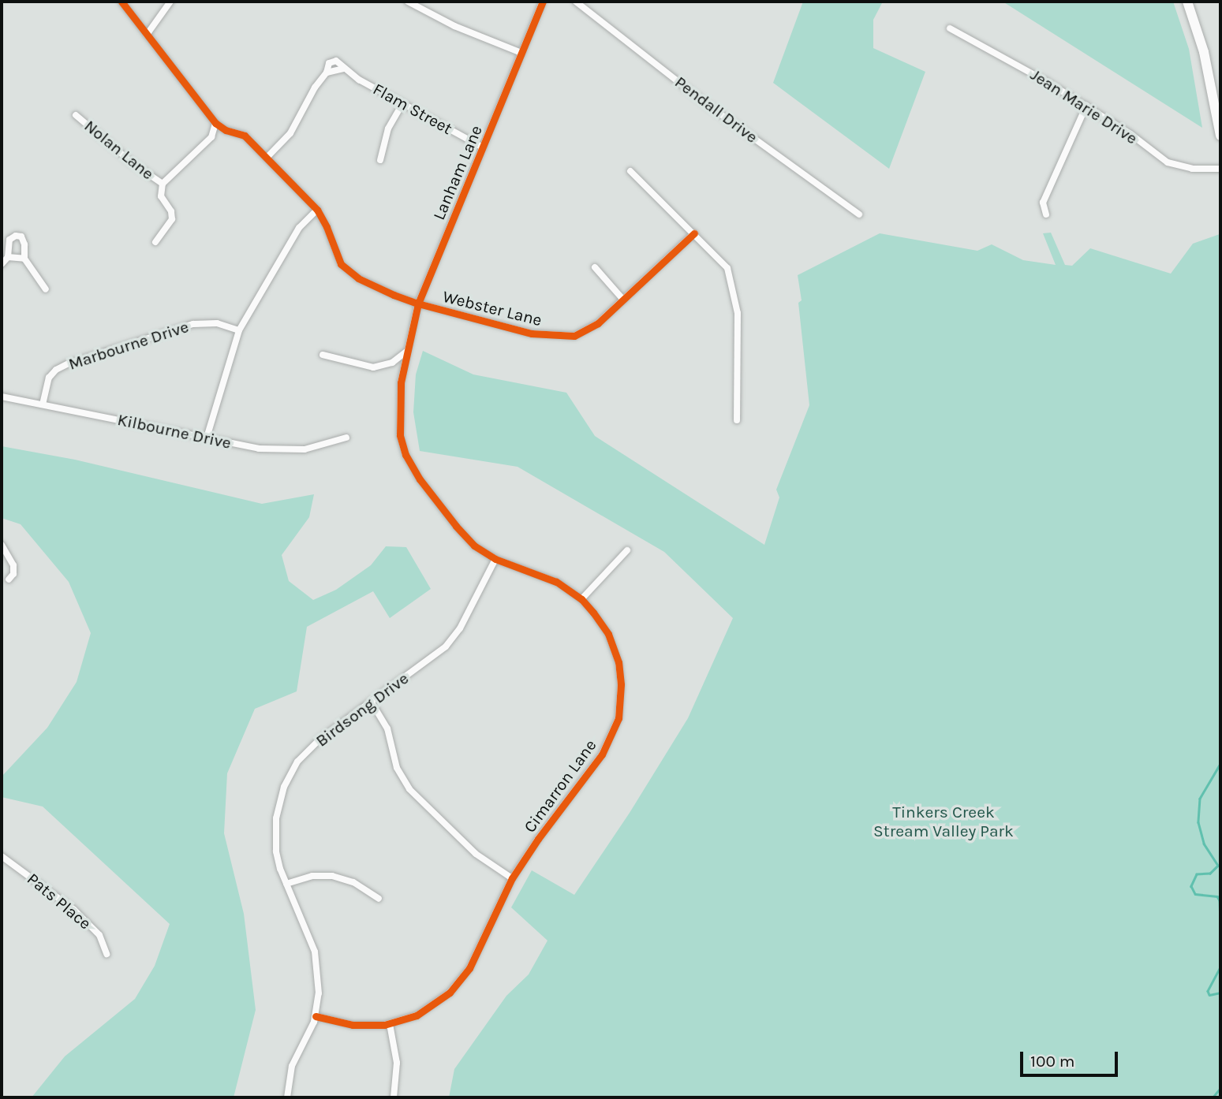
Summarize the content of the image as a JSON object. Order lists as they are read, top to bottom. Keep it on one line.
{"streets":{"street":["Jean Marie Drive","Flam Street","Pendall Drive","Nolan Lane","Lanham Lane","Webster Lane","Marbourne Drive","Kilbourne Drive","Birdsong Drive","Cimarron Lane","Pats Place"]},"crossings":[["Flam Street","Lanham Lane"],["Flam Street","Webster Lane"],["Lanham Lane","Webster Lane"],["Lanham Lane","Cimarron Lane"],["Marbourne Drive","Kilbourne Drive"],["Birdsong Drive","Cimarron Lane"]],"parks":["Tinkers Creek Stream Valley Park"],"scale_bar":"100 m"}
